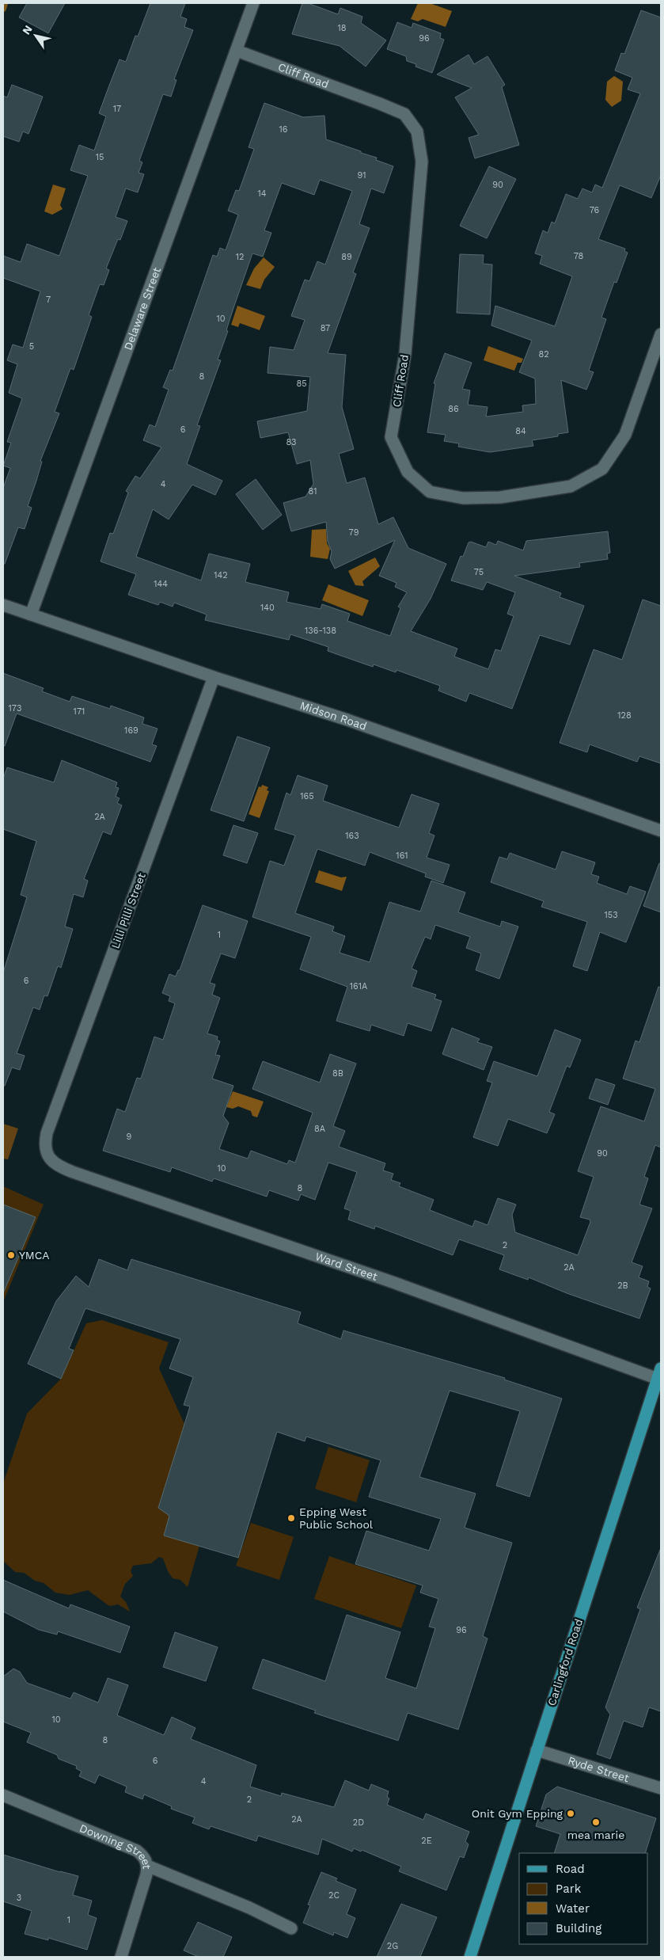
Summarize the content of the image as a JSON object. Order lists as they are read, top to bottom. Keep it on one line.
{"streets":{"main road":["Carlingford Road"],"street":["Cliff Road","Delaware Street","Midson Road","Lilli Pilli Street","Ward Street","Ryde Street","Downing Street"]},"crossings":[["Cliff Road","Delaware Street"],["Delaware Street","Midson Road"],["Midson Road","Lilli Pilli Street"],["Lilli Pilli Street","Ward Street"],["Ward Street","Carlingford Road"],["Carlingford Road","Ryde Street"]],"places":["YMCA","Epping West Public School","Onit Gym Epping","mea marie"],"house_numbers":["18","96","17","16","15","91","90","14","76","78","12","89","7","10","87","5","82","8","85","86","6","84","83","4","81","79","75","142","144","140","136-138","173","171","128","169","165","2A","163","161","153","1","6","161A","8B","8A","9","90","10","8","2","2A","2B","96","10","8","6","4","2","2A","2D","2E","2C","3","1","2G"],"legend":["Road","Park","Water","Building"],"north":"top left"}
